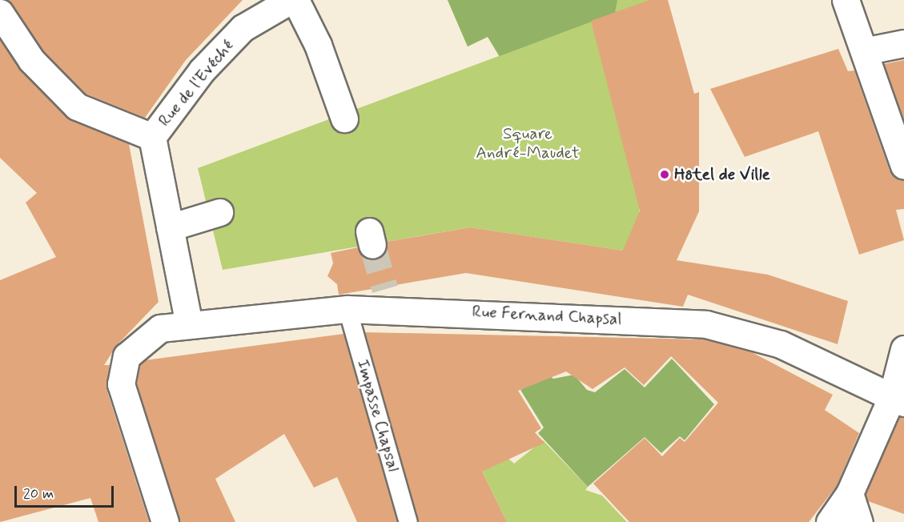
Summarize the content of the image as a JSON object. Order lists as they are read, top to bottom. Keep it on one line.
{"streets":{"street":["Rue de l'Evéché","Rue Fernand Chapsal"],"lane":["Impasse Chapsal"]},"crossings":[["Rue Fernand Chapsal","Impasse Chapsal"]],"parks":["Square André-Maudet"],"places":["Hôtel de Ville"],"scale_bar":"20 m"}
